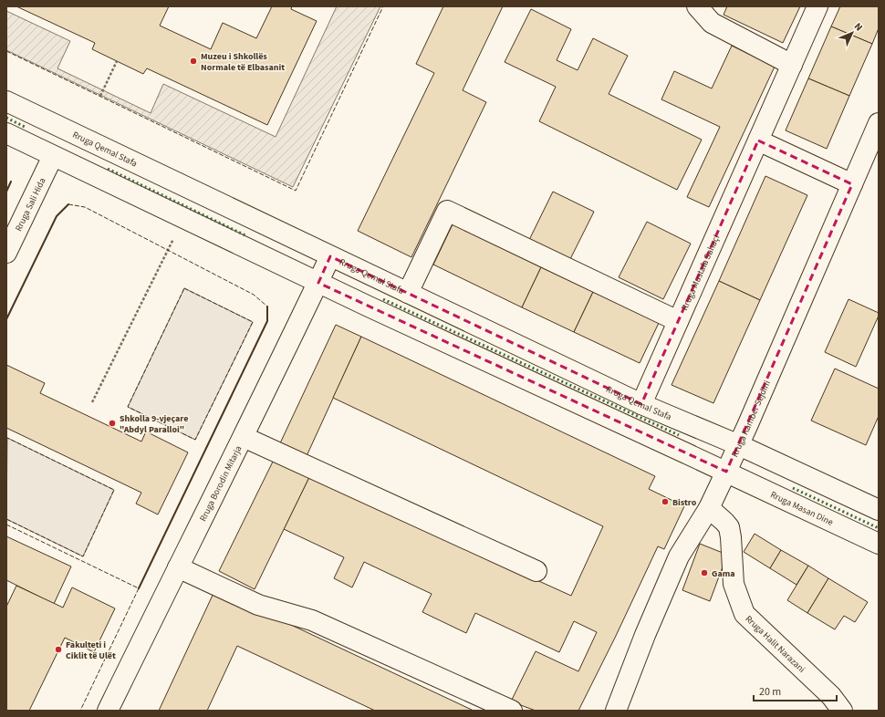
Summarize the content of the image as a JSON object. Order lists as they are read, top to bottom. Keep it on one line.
{"streets":{"street":["Rruga Qemal Stafa","Rruga Sali Hida","Rruga Mustafa Sahaçi","Rruga Kamber Sejdini","Rruga Borodin Mitarja","Rruga Masan Dine","Rruga Halit Narazani"]},"crossings":[["Rruga Qemal Stafa","Rruga Mustafa Sahaçi"],["Rruga Qemal Stafa","Rruga Kamber Sejdini"],["Rruga Qemal Stafa","Rruga Borodin Mitarja"],["Rruga Kamber Sejdini","Rruga Masan Dine"],["Rruga Kamber Sejdini","Rruga Halit Narazani"]],"places":["Muzeu i Shkollës Normale të Elbasanit","Shkolla 9-vjeçare \"Abdyl Paralloi\"","Bistro","Gama","Fakulteti i Ciklit të Ulët"],"scale_bar":"20 m","north":"top right"}
